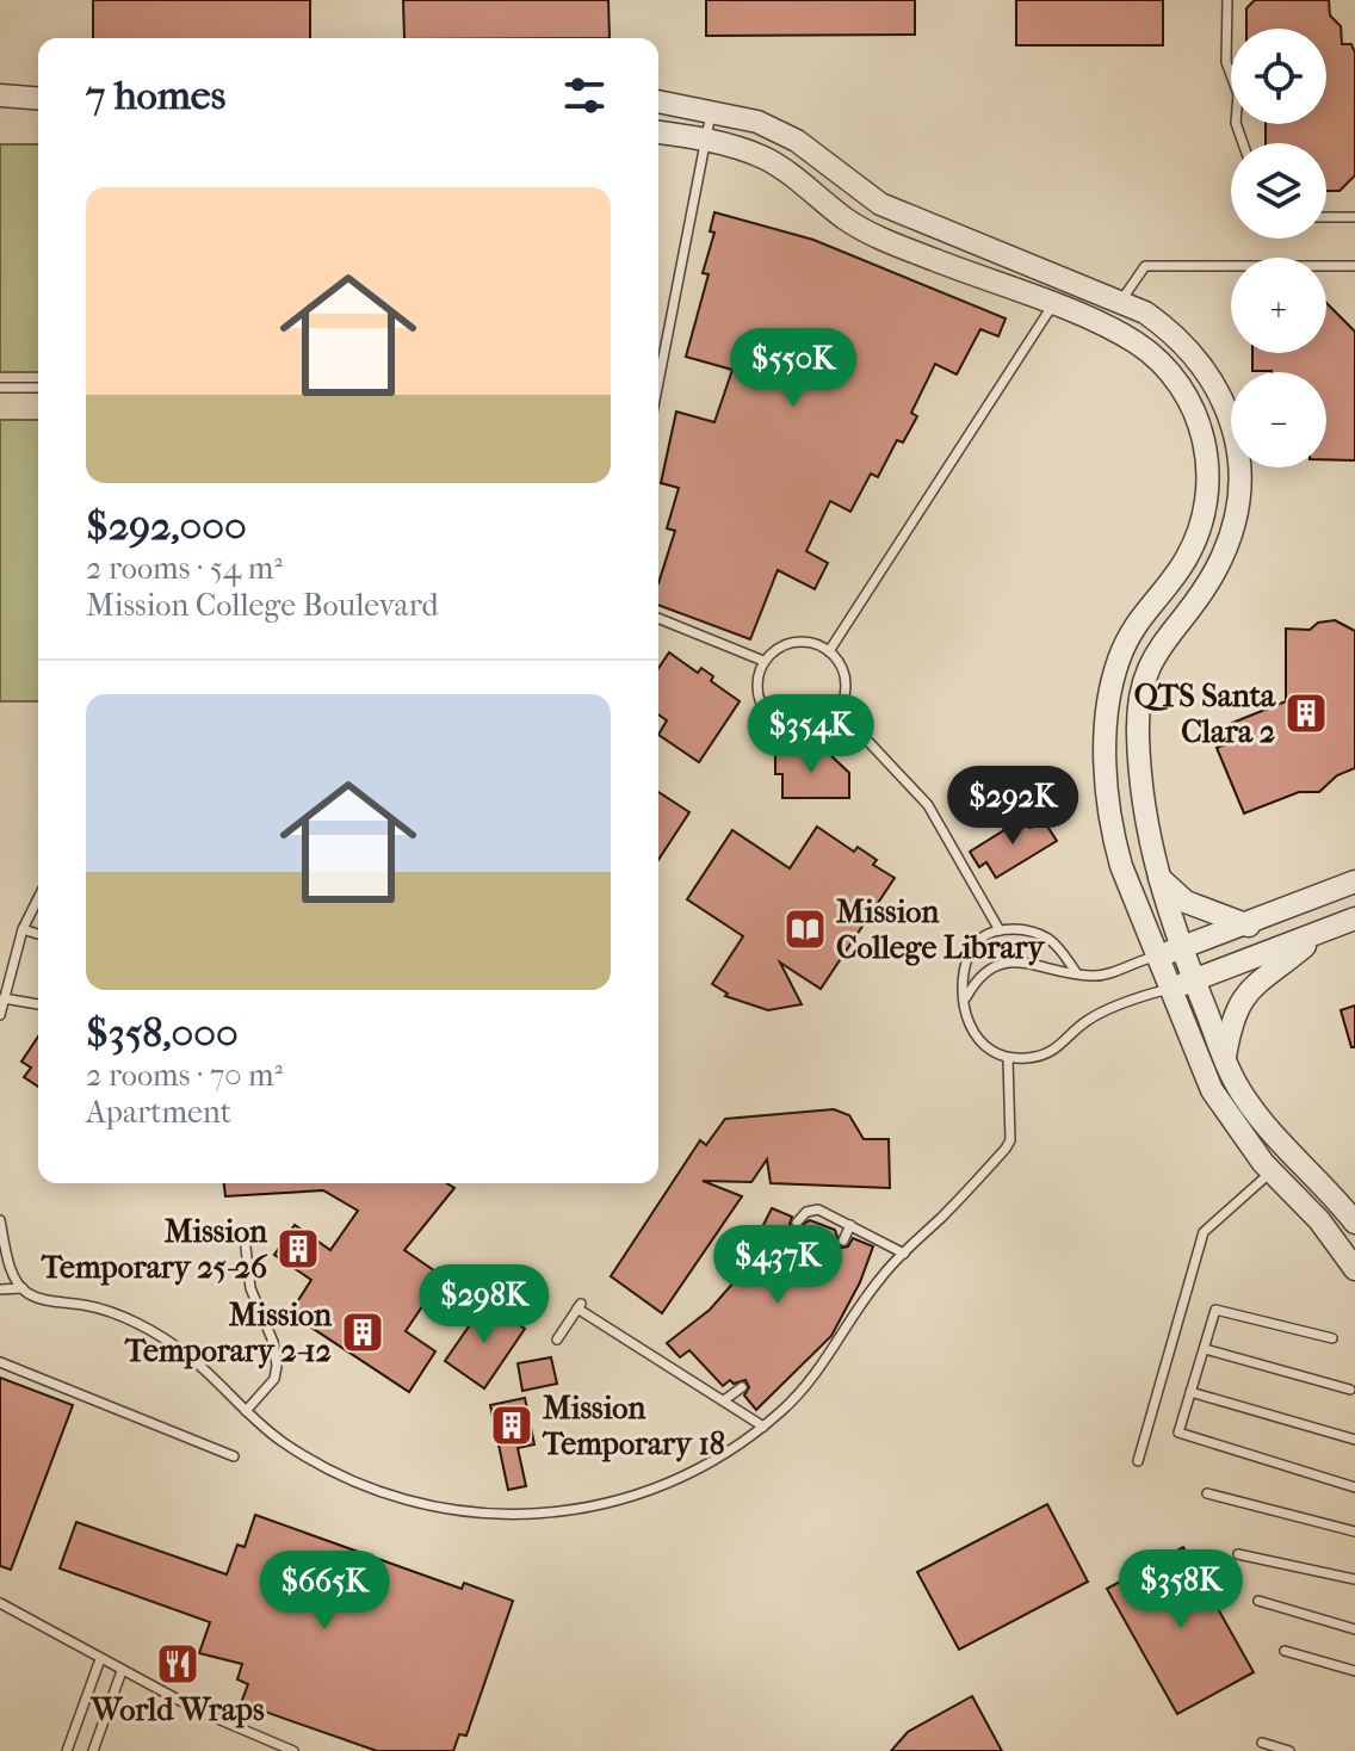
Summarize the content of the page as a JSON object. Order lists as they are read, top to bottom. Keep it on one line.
{"places":{"building":["QTS Santa Clara 2","Mission Temporary 25-26","Mission Temporary 2-12","Mission Temporary 18"],"library":["Mission College Library"],"restaurant":["World Wraps"]},"page":{"map_buttons":["+","−"],"heading":"7 homes","list":[{"name":"$292,000","note":"2 rooms · 54 m² · Mission College Boulevard"},{"name":"$358,000","note":"2 rooms · 70 m² · Apartment"}],"price":["$550K","$354K","$292K","$437K","$298K","$358K","$665K"]}}
